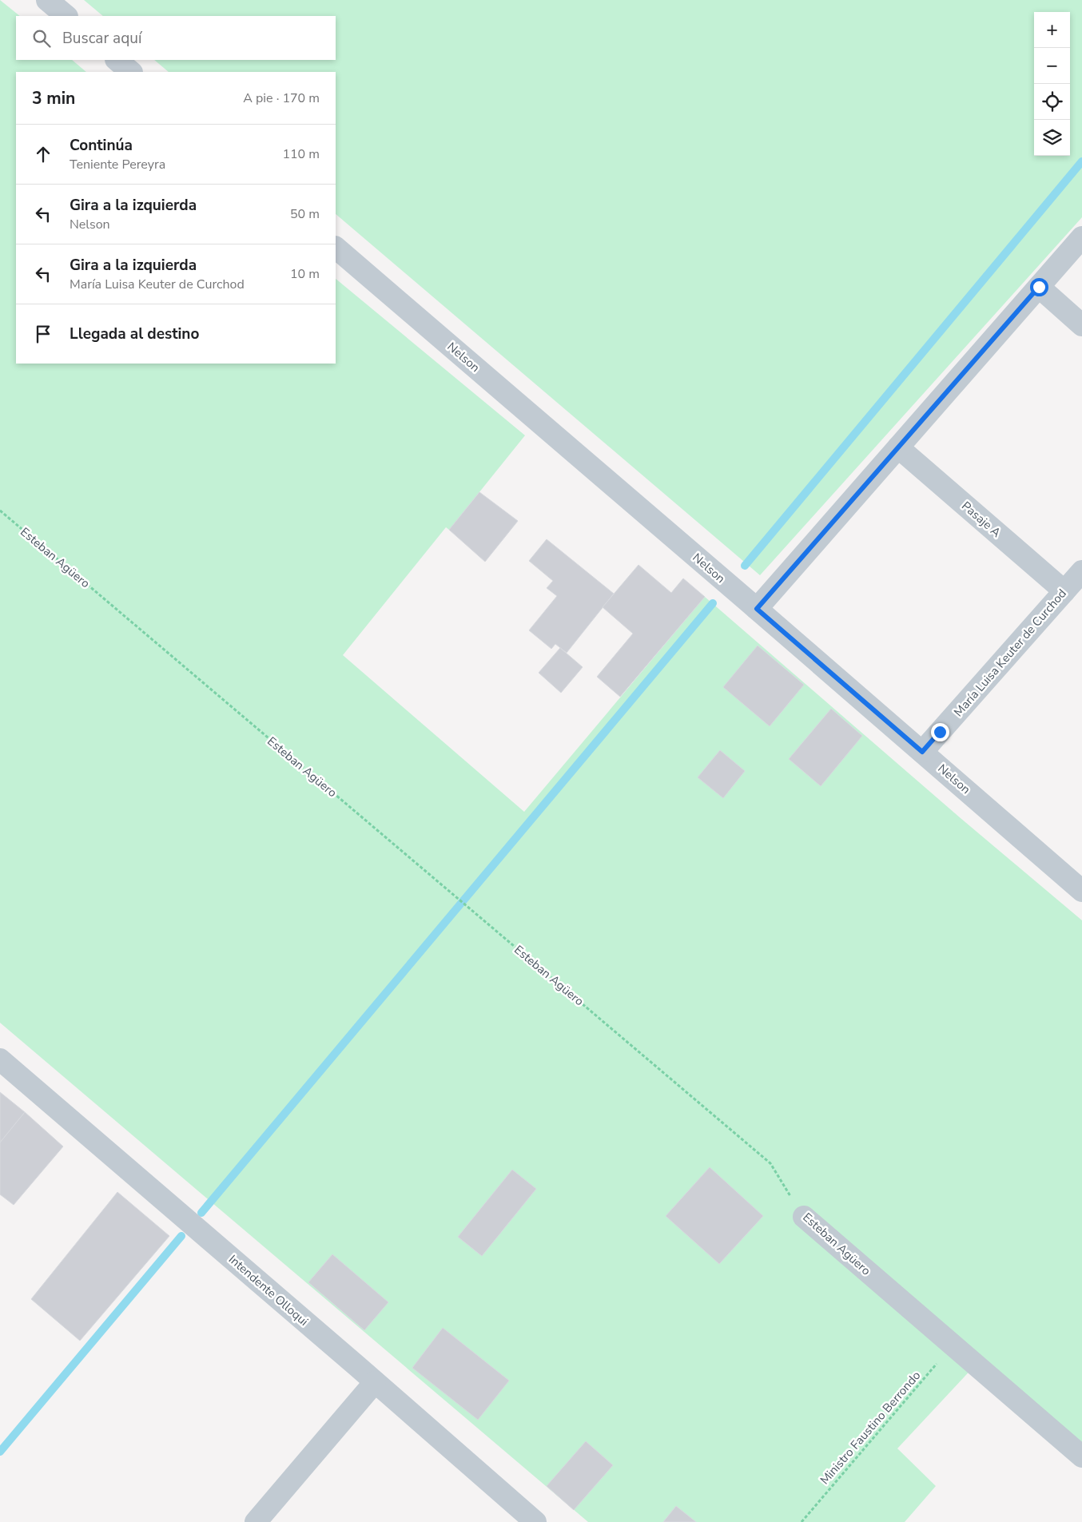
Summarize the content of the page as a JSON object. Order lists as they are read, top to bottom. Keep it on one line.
{"streets":{"street":["Nelson","Pasaje A","Esteban Agüero","María Luisa Keuter de Curchod","Intendente Olloqui"],"path":["Ministro Faustino Berrondo"]},"crossings":[["Nelson","María Luisa Keuter de Curchod"],["Pasaje A","María Luisa Keuter de Curchod"],["Esteban Agüero","Ministro Faustino Berrondo"]],"page":{"map_buttons":["+","−"],"search":"Buscar aquí","heading":["3 min","A pie · 170 m"],"list":[["Continúa","Teniente Pereyra","110 m"],["Gira a la izquierda","Nelson","50 m"],["Gira a la izquierda","María Luisa Keuter de Curchod","10 m"],"Llegada al destino"]}}
